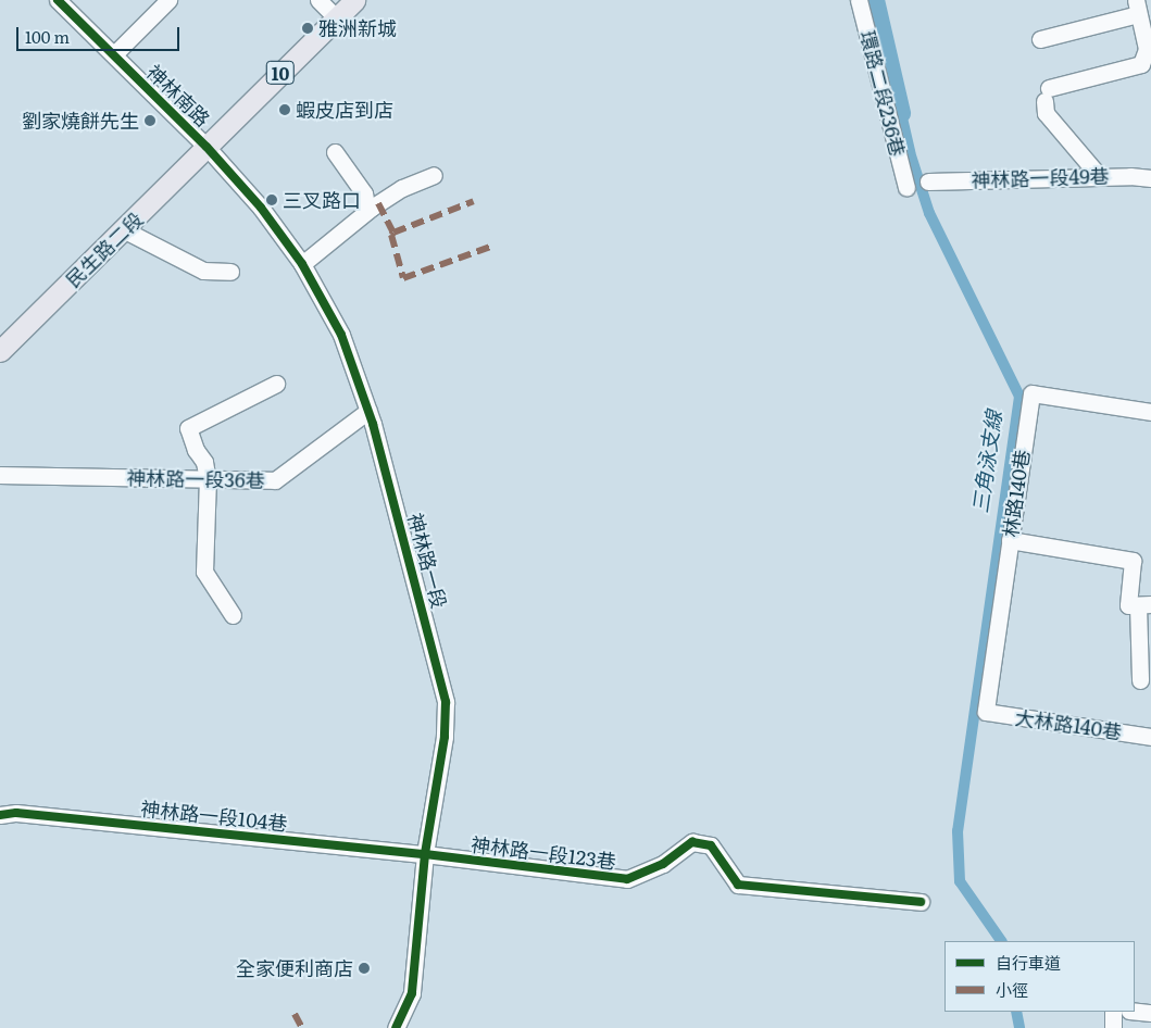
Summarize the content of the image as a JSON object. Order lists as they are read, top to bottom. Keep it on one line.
{"streets":{"main road":["10","民生路二段"],"street":["環路二段236巷","神林南路","神林路一段49巷","神林路一段36巷","林路140巷","神林路一段","大林路140巷","神林路一段104巷","神林路一段123巷"]},"crossings":[["10","神林南路"],["10","民生路二段"],["10","神林路一段"],["神林南路","民生路二段"],["神林南路","神林路一段"],["民生路二段","神林路一段"],["神林路一段36巷","神林路一段"],["林路140巷","大林路140巷"],["神林路一段","神林路一段104巷"],["神林路一段","神林路一段123巷"],["神林路一段104巷","神林路一段123巷"]],"water":["三角泳支線"],"places":["雅洲新城","蝦皮店到店","劉家燒餅先生","三叉路口","全家便利商店"],"legend":["自行車道","小徑"],"scale_bar":"100 m"}
